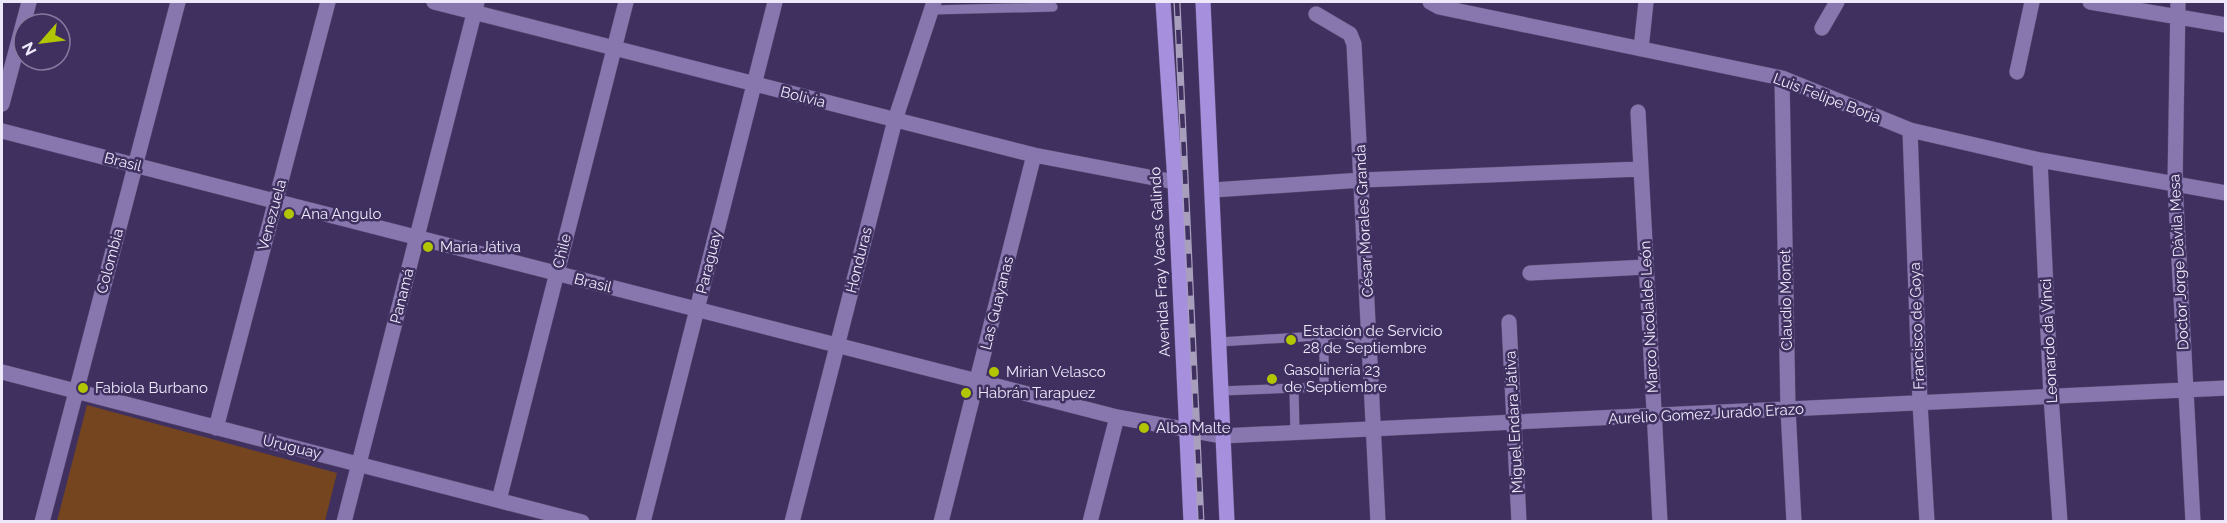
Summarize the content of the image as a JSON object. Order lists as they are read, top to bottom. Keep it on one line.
{"streets":{"main road":["Avenida Fray Vacas Galindo"],"street":["Bolivia","Luis Felipe Borja","Brasil","Venezuela","César Morales Granda","Chile","Honduras","Colombia","Paraguay","Doctor Jorge Dávila Mesa","Panamá","Claudio Monet","Las Guayanas","Marco Nicolalde León","Francisco de Goya","Leonardo da Vinci","Aurelio Gomez Jurado Erazo","Miguel Endara Játiva","Uruguay"]},"crossings":[["Bolivia","Chile"],["Bolivia","Honduras"],["Bolivia","Paraguay"],["Bolivia","Avenida Fray Vacas Galindo"],["Bolivia","Panamá"],["Bolivia","Las Guayanas"],["Luis Felipe Borja","Doctor Jorge Dávila Mesa"],["Luis Felipe Borja","Claudio Monet"],["Luis Felipe Borja","Francisco de Goya"],["Luis Felipe Borja","Leonardo da Vinci"],["Brasil","Venezuela"],["Brasil","Chile"],["Brasil","Honduras"],["Brasil","Colombia"],["Brasil","Paraguay"],["Brasil","Avenida Fray Vacas Galindo"],["Brasil","Panamá"],["Brasil","Las Guayanas"],["Brasil","Aurelio Gomez Jurado Erazo"],["Venezuela","Uruguay"],["César Morales Granda","Aurelio Gomez Jurado Erazo"],["Chile","Uruguay"],["Colombia","Uruguay"],["Avenida Fray Vacas Galindo","Aurelio Gomez Jurado Erazo"],["Doctor Jorge Dávila Mesa","Aurelio Gomez Jurado Erazo"],["Panamá","Uruguay"],["Claudio Monet","Aurelio Gomez Jurado Erazo"],["Marco Nicolalde León","Aurelio Gomez Jurado Erazo"],["Francisco de Goya","Aurelio Gomez Jurado Erazo"],["Leonardo da Vinci","Aurelio Gomez Jurado Erazo"],["Aurelio Gomez Jurado Erazo","Miguel Endara Játiva"]],"places":["Ana Angulo","María Játiva","Estación de Servicio 28 de Septiembre","Mirian Velasco","Gasolinería 23 de Septiembre","Fabiola Burbano","Habrán Tarapuez","Alba Malte"],"north":"bottom left"}
